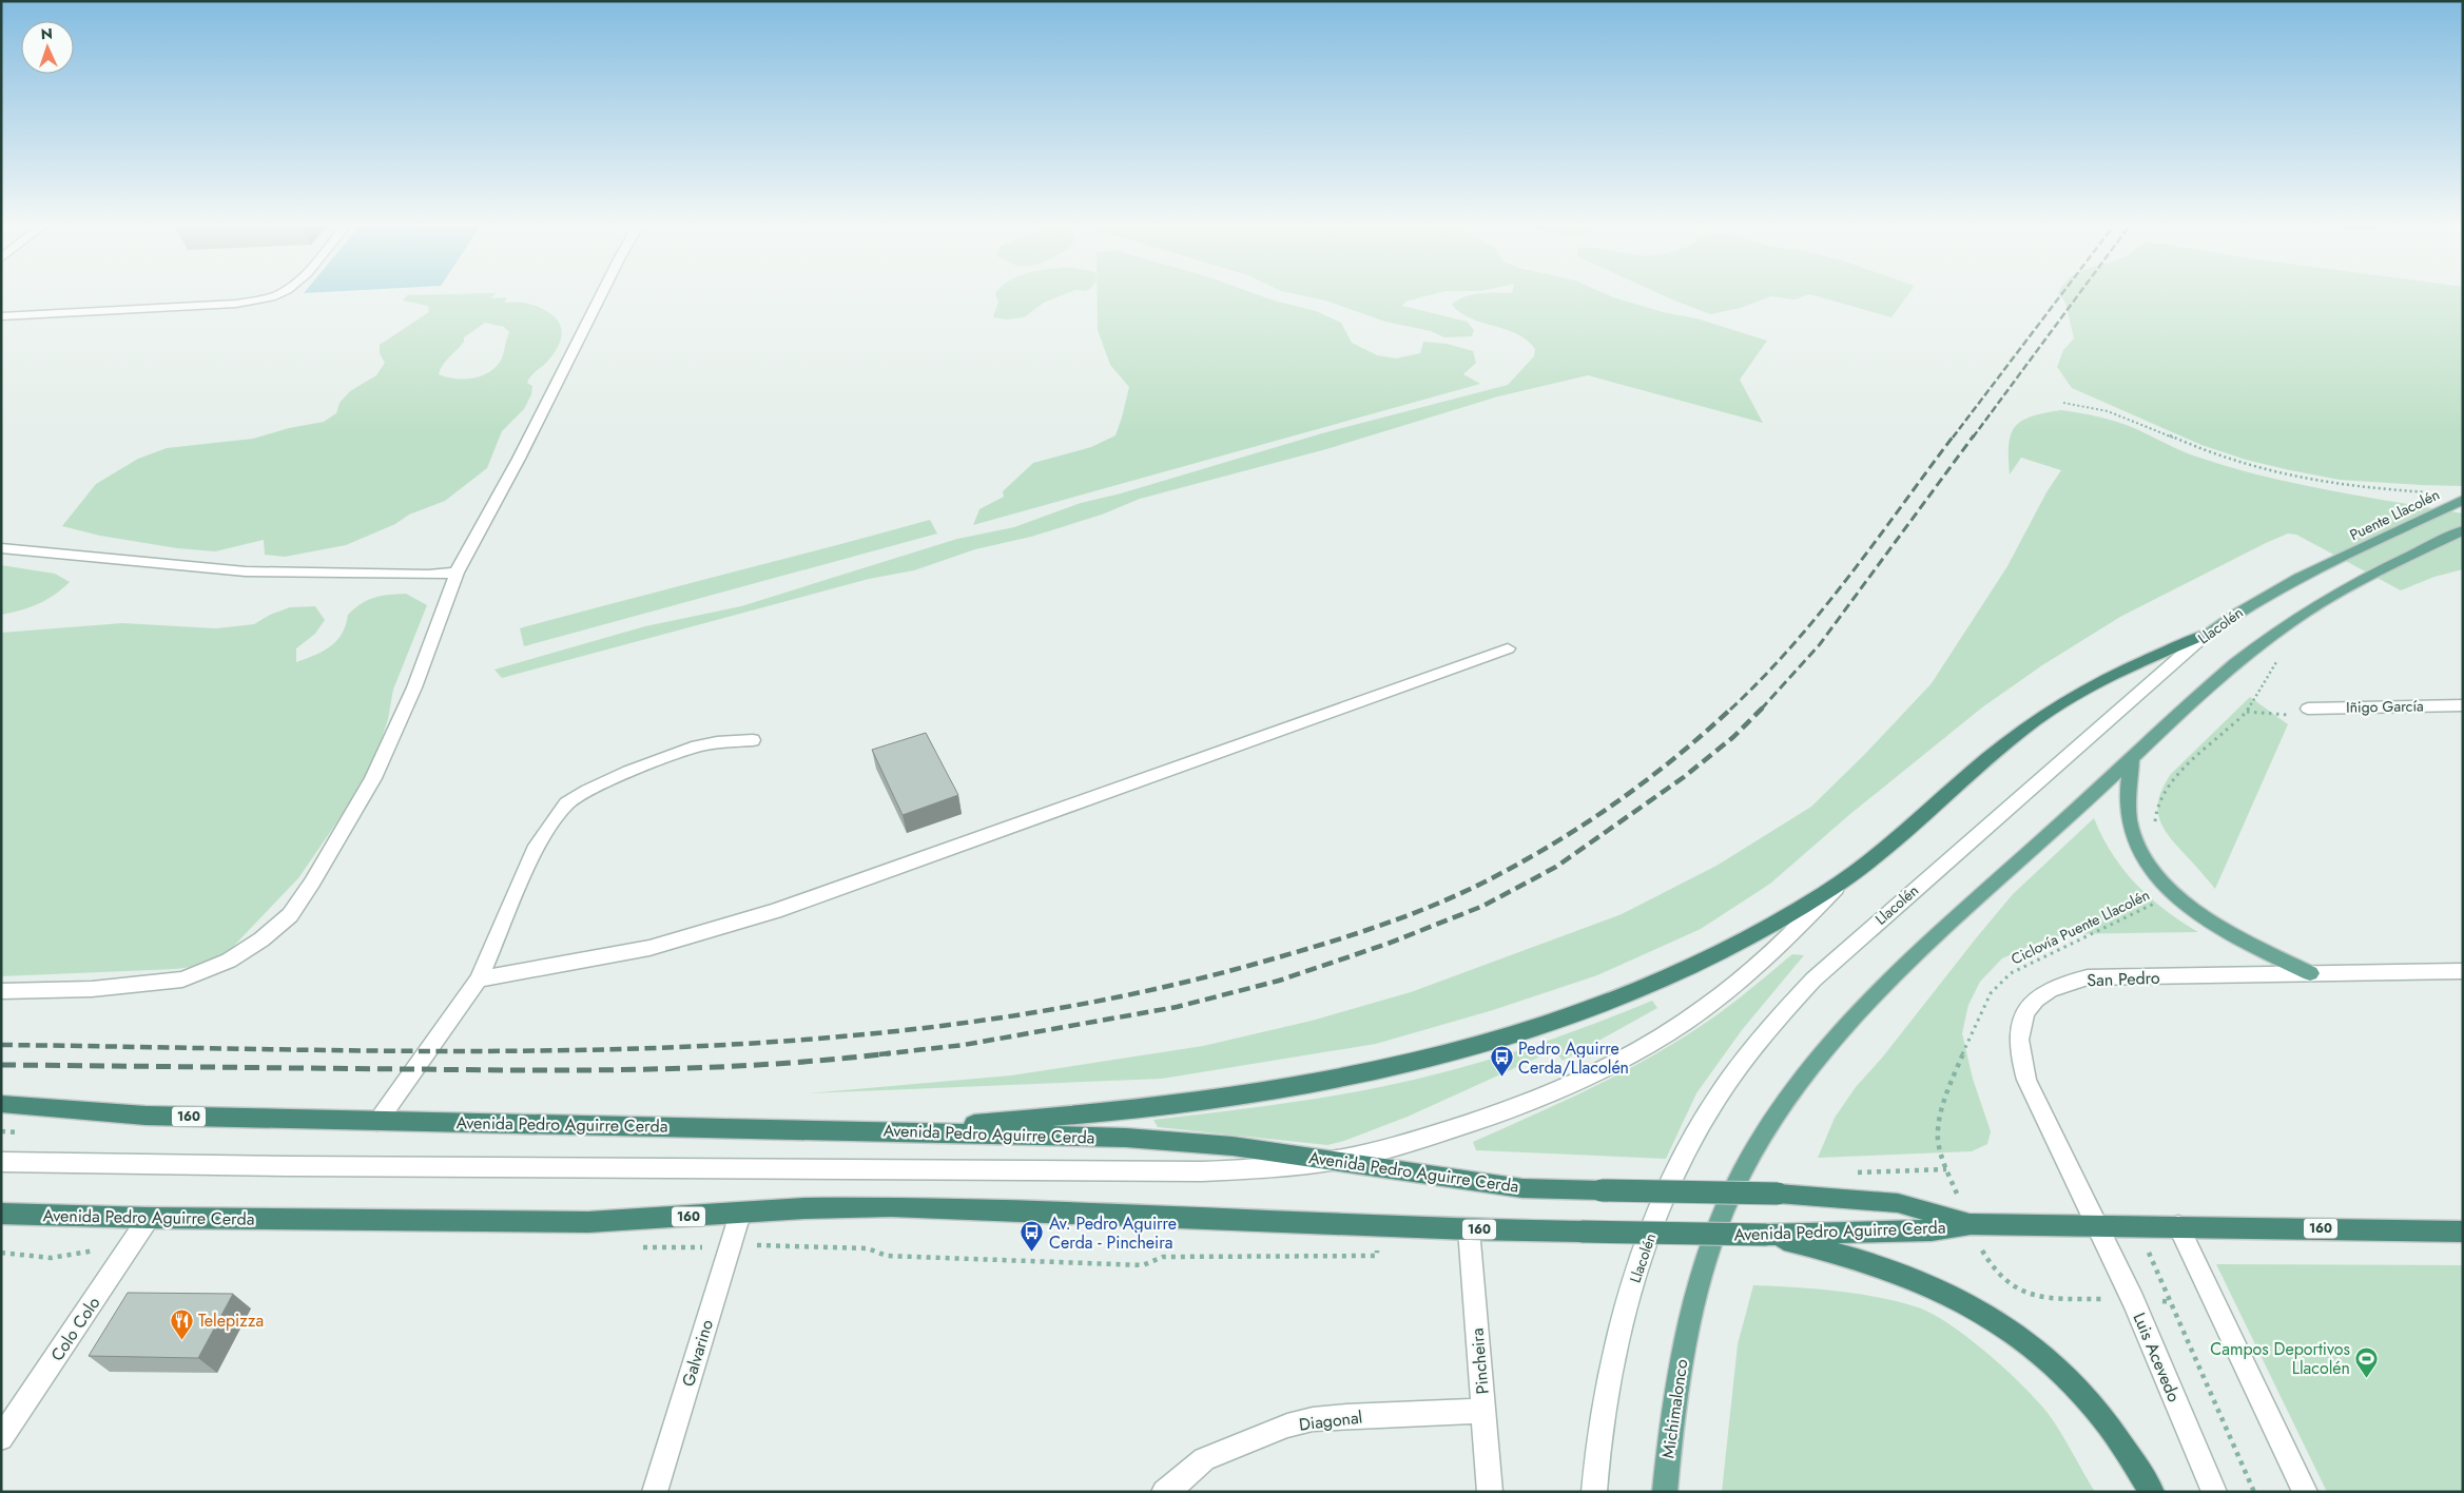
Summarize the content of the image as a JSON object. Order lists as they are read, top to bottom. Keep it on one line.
{"streets":{"highway":["160","Avenida Pedro Aguirre Cerda"],"main road":["Puente Llacolén","Llacolén","Michimalonco"],"street":["Iñigo García","San Pedro","Colo Colo","Galvarino","Luis Acevedo","Pincheira","Diagonal"],"path":["Ciclovía Puente Llacolén"]},"crossings":[["Puente Llacolén","Llacolén"],["Ciclovía Puente Llacolén","Avenida Pedro Aguirre Cerda"],["Ciclovía Puente Llacolén","Luis Acevedo"],["San Pedro","Avenida Pedro Aguirre Cerda"],["San Pedro","Luis Acevedo"],["Avenida Pedro Aguirre Cerda","Colo Colo"],["Avenida Pedro Aguirre Cerda","Galvarino"],["Avenida Pedro Aguirre Cerda","Luis Acevedo"],["Avenida Pedro Aguirre Cerda","Pincheira"],["Pincheira","Diagonal"]],"places":{"bus stop":["Pedro Aguirre Cerda/Llacolén","Av. Pedro Aguirre Cerda - Pincheira"],"restaurant":["Telepizza"],"sports":["Campos Deportivos Llacolén"]},"north":"top"}
